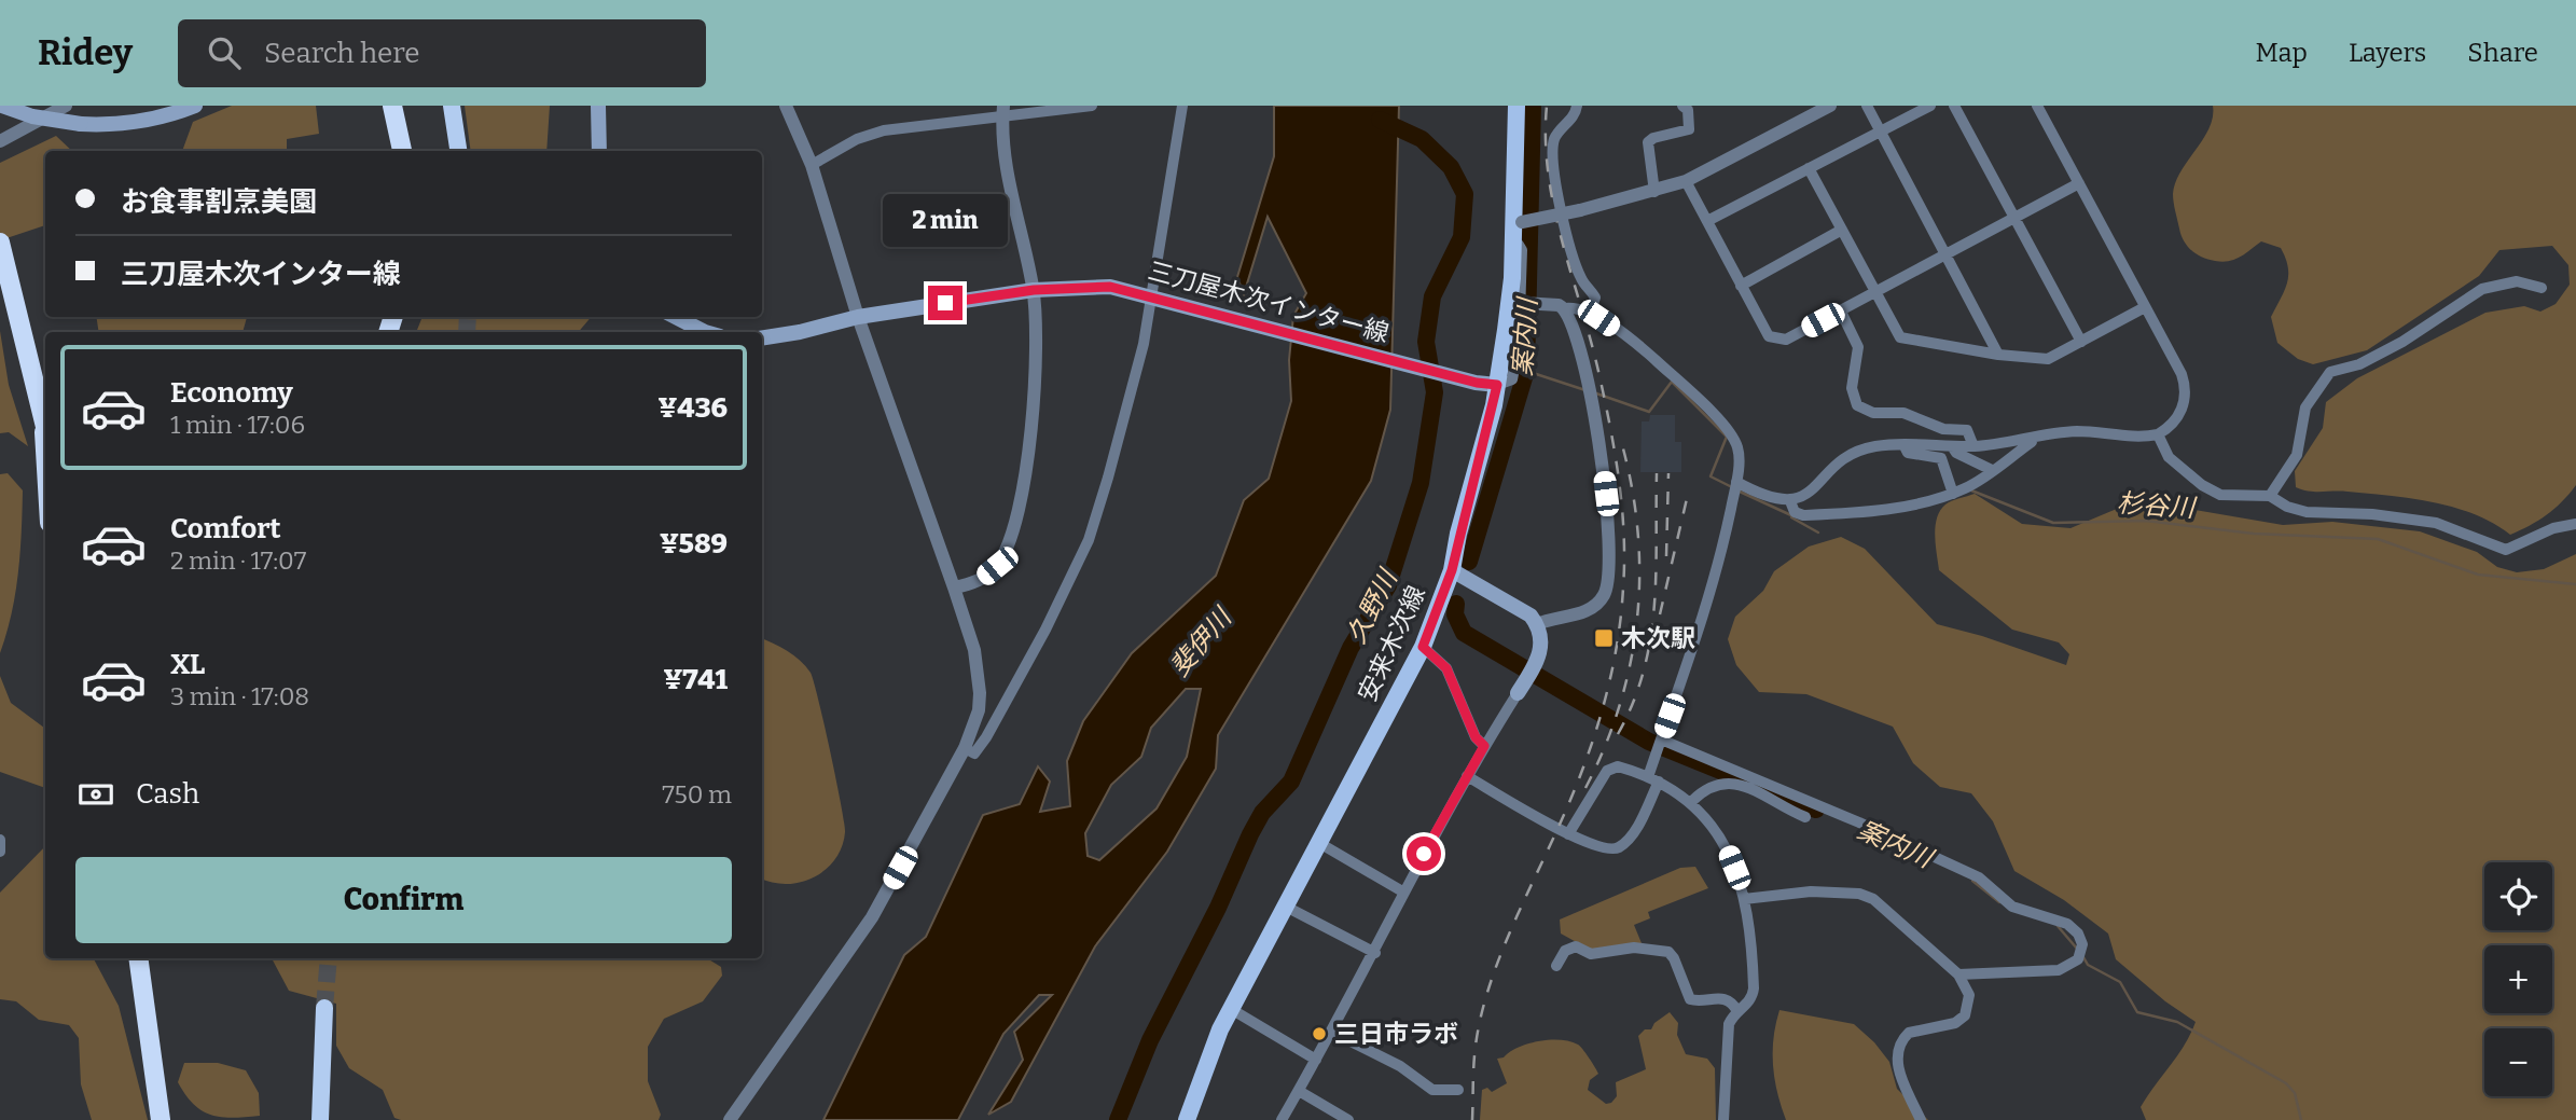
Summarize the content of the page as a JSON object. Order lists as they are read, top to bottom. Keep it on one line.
{"streets":{"main road":["三刀屋木次インター線","安来木次線"]},"crossings":[["三刀屋木次インター線","安来木次線"]],"water":["案内川","杉谷川","久野川","斐伊川"],"places":{"transit":["木次駅"],"other":["三日市ラボ"]},"page":{"header":"Ridey","search":"Search here","nav":["Map","Layers","Share"],"banner":["お食事割烹美園","三刀屋木次インター線"],"bubble":"2 min","list":[{"name":"Economy","note":"1 min · 17:06","value":"¥436"},{"name":"Comfort","note":"2 min · 17:07","value":"¥589"},{"name":"XL","note":"3 min · 17:08","value":"¥741"}],"pay":["Cash","750 m"],"buttons":"Confirm","map_buttons":["+","−"]}}
